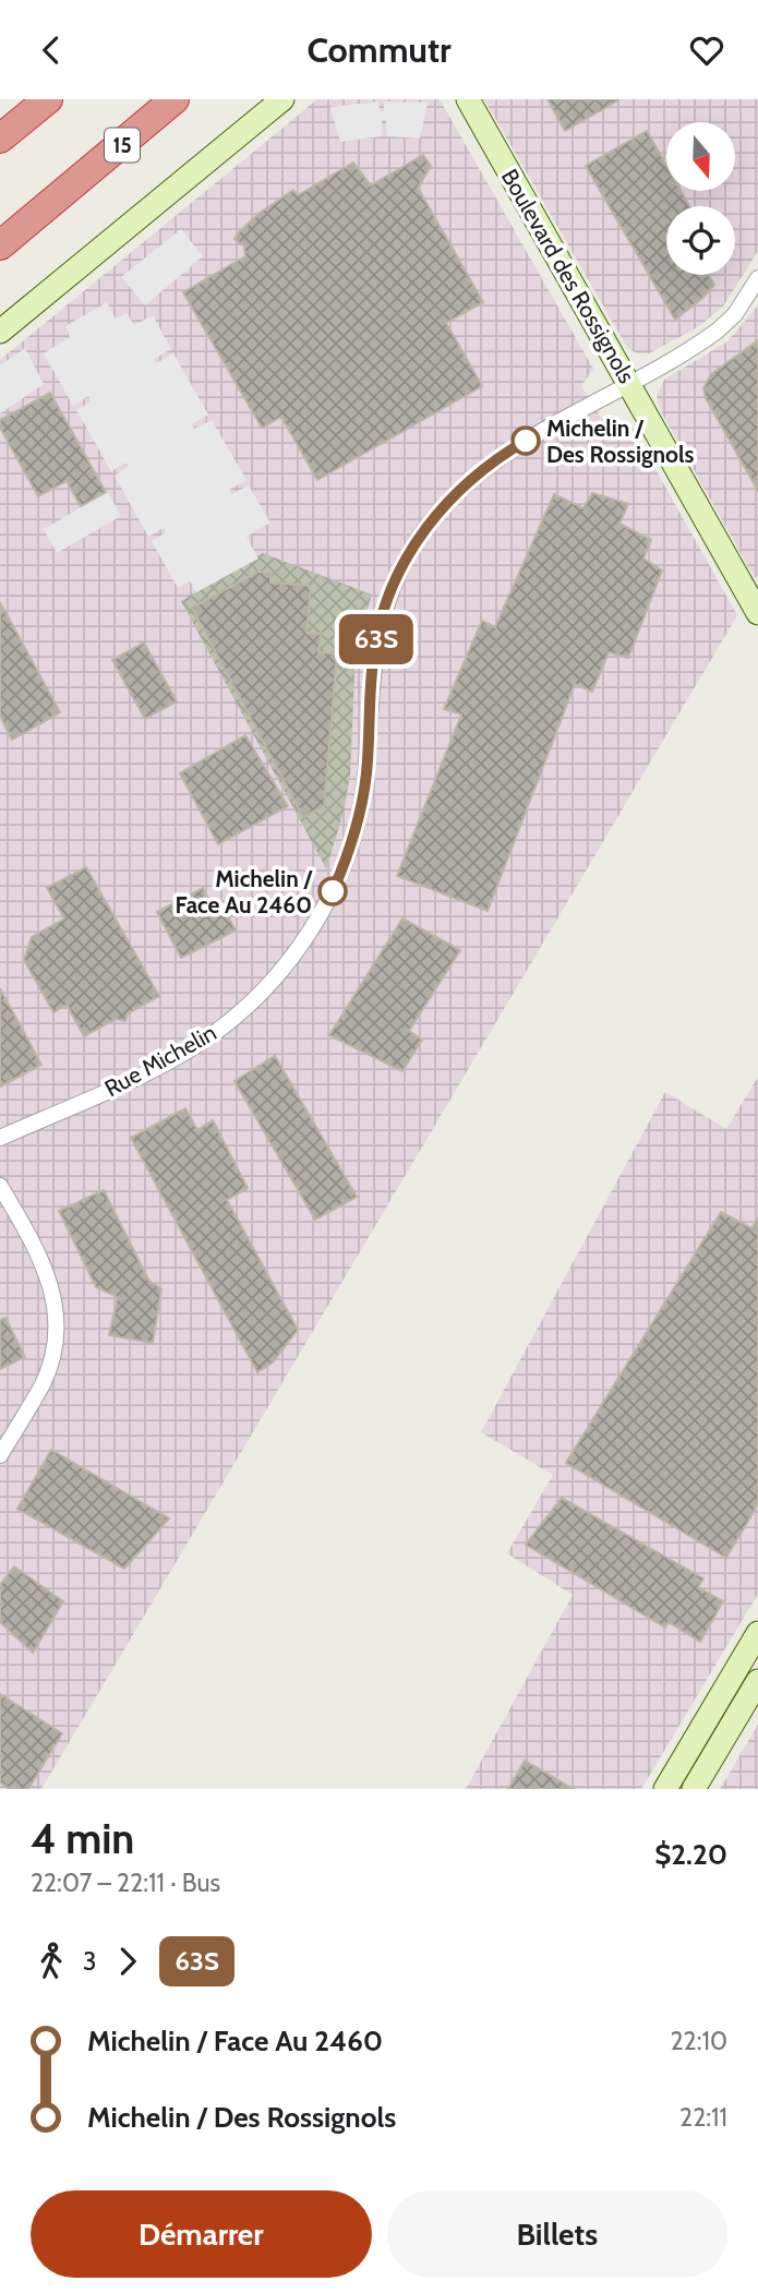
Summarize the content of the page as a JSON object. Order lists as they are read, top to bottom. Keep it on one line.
{"streets":{"highway":["15"],"street":["Boulevard des Rossignols","Rue Michelin"]},"crossings":[["Boulevard des Rossignols","Rue Michelin"]],"places":["Michelin / Des Rossignols","Michelin / Face Au 2460"],"lines":["bus line 63S"],"north":"bottom","page":{"header":"Commutr","on_map":"63S","heading":["4 min","22:07 – 22:11 · Bus","$2.20"],"legs":["3","63S"],"list":[{"name":"Michelin / Face Au 2460","value":"22:10"},{"name":"Michelin / Des Rossignols","value":"22:11"}],"buttons":["Démarrer","Billets"]}}
